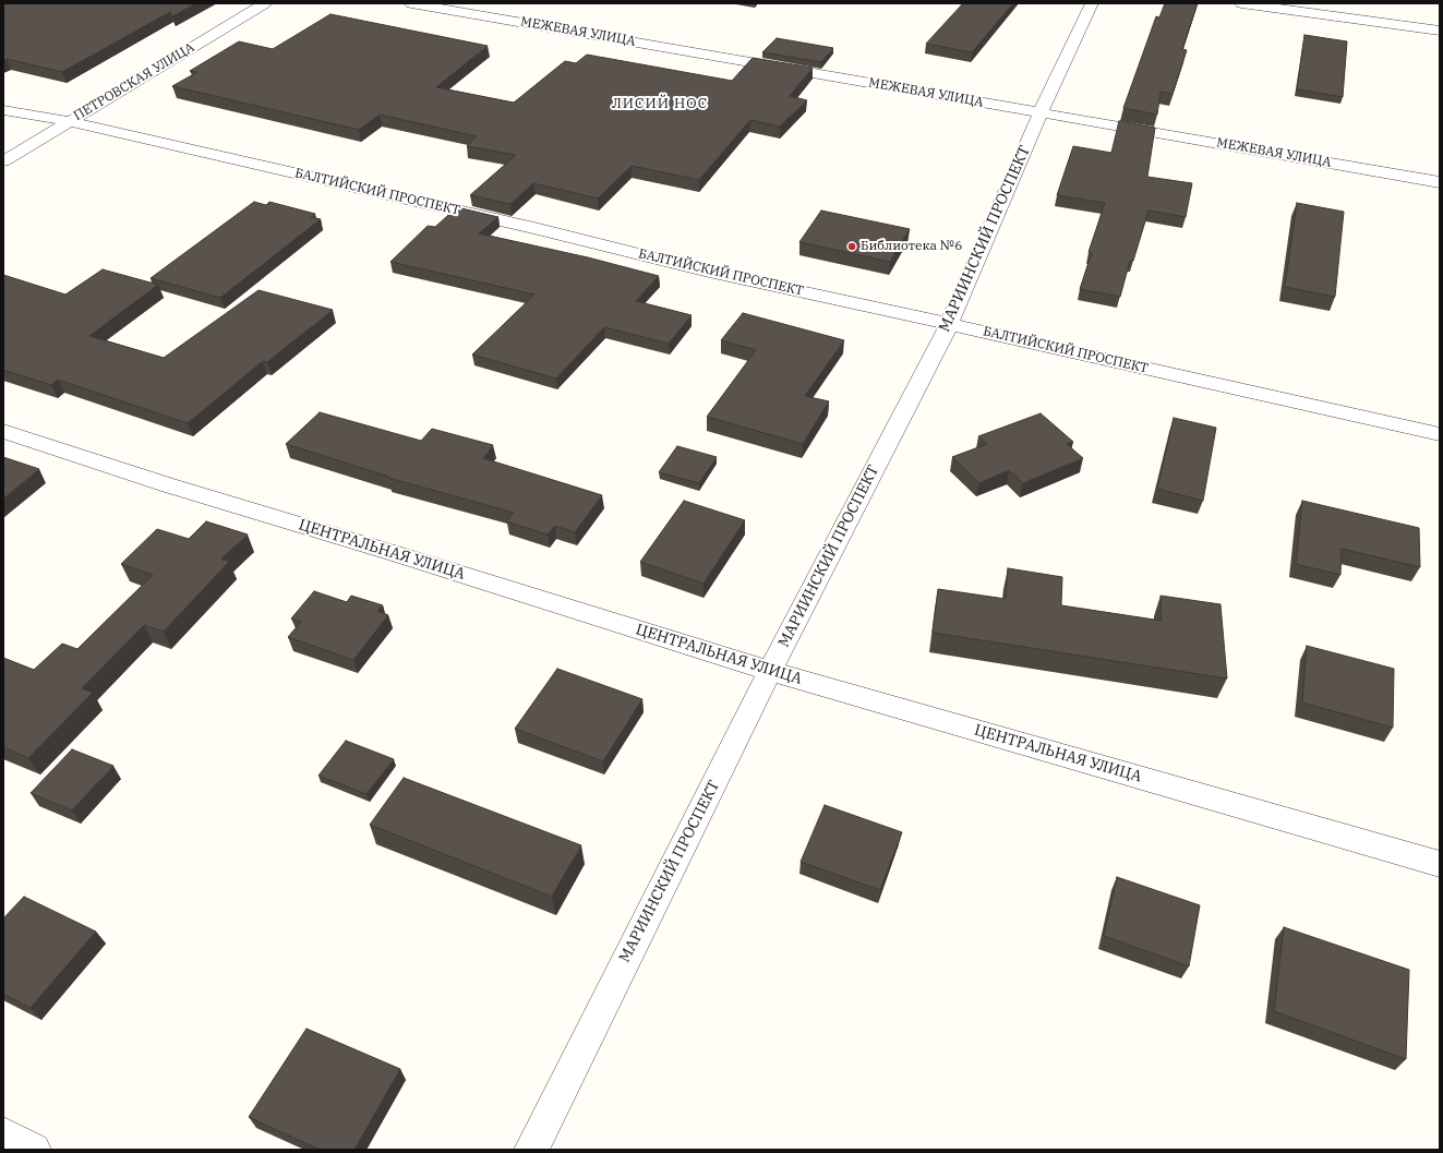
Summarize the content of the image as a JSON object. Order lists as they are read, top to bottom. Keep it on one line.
{"streets":{"street":["МЕЖЕВАЯ УЛИЦА","ПЕТРОВСКАЯ УЛИЦА","БАЛТИЙСКИЙ ПРОСПЕКТ","МАРИИНСКИЙ ПРОСПЕКТ","ЦЕНТРАЛЬНАЯ УЛИЦА"]},"crossings":[["МЕЖЕВАЯ УЛИЦА","МАРИИНСКИЙ ПРОСПЕКТ"],["ПЕТРОВСКАЯ УЛИЦА","БАЛТИЙСКИЙ ПРОСПЕКТ"],["БАЛТИЙСКИЙ ПРОСПЕКТ","МАРИИНСКИЙ ПРОСПЕКТ"],["МАРИИНСКИЙ ПРОСПЕКТ","ЦЕНТРАЛЬНАЯ УЛИЦА"]],"districts":["ЛИСИЙ НОС"],"places":["Библиотека №6"]}
